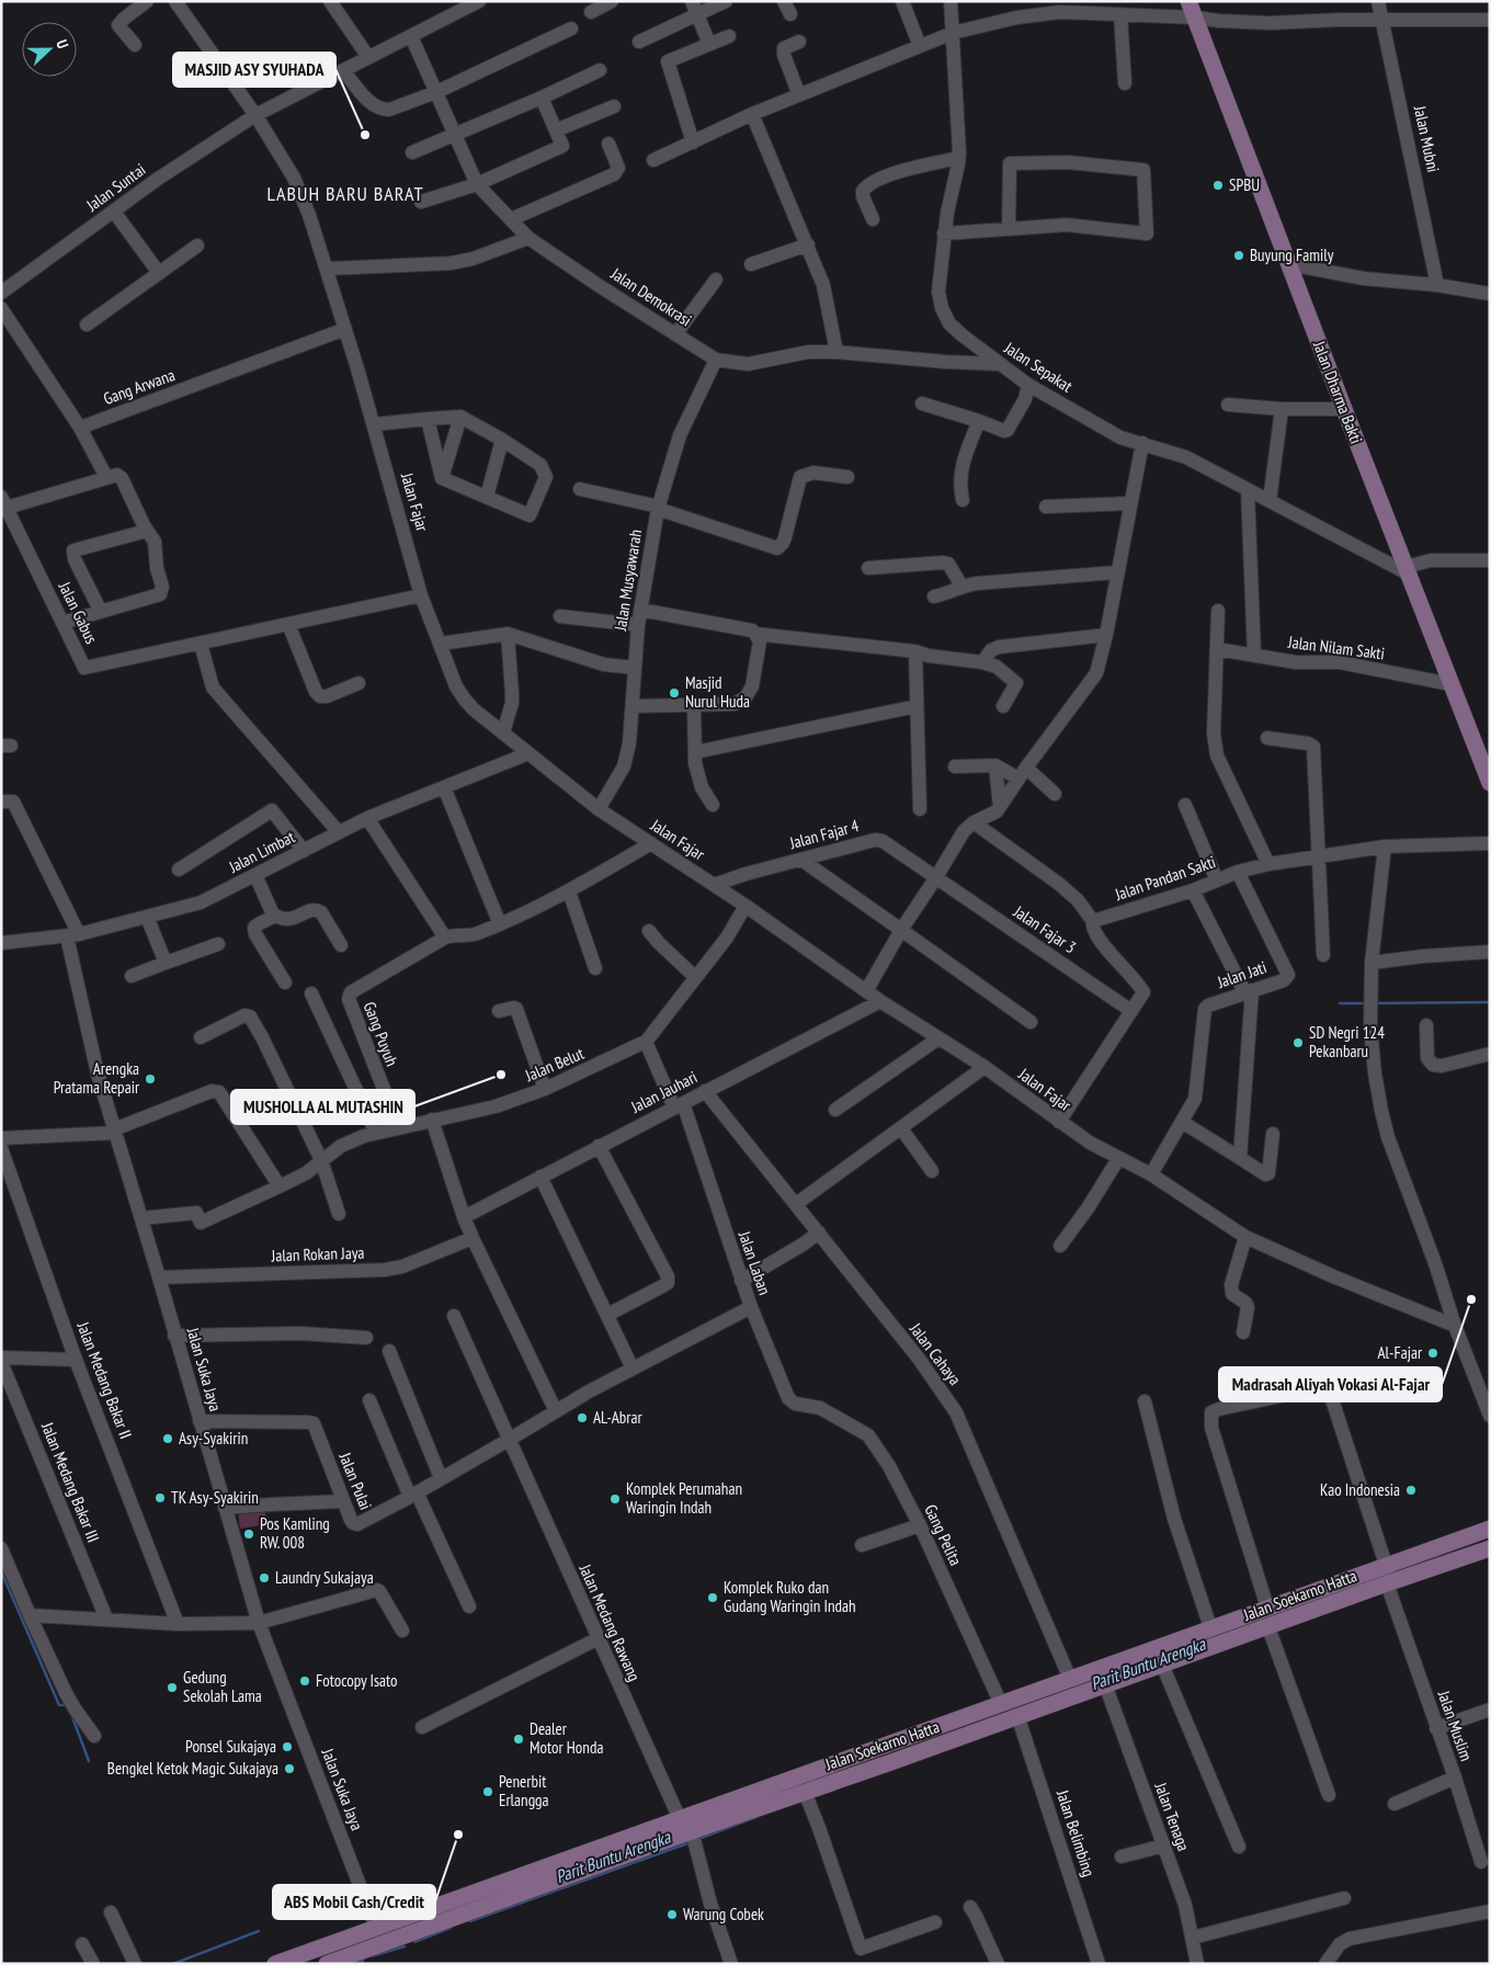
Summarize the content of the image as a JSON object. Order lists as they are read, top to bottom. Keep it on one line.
{"streets":{"main road":["Jalan Dharma Bakti","Jalan Soekarno Hatta"],"street":["Jalan Mubni","Jalan Suntai","Jalan Demokrasi","Jalan Sepakat","Gang Arwana","Jalan Fajar","Jalan Musyawarah","Jalan Gabus","Jalan Nilam Sakti","Jalan Fajar 4","Jalan Limbat","Jalan Pandan Sakti","Jalan Fajar 3","Jalan Jati","Gang Puyuh","Jalan Belut","Jalan Jauhari","Jalan Rokan Jaya","Jalan Laban","Jalan Cahaya","Jalan Suka Jaya","Jalan Medang Bakar II","Jalan Pulai","Jalan Medang Bakar III","Gang Pelita","Jalan Medang Rawang","Jalan Muslim","Jalan Tenaga","Jalan Belimbing"]},"crossings":[["Jalan Suntai","Jalan Fajar"],["Jalan Demokrasi","Jalan Sepakat"],["Jalan Demokrasi","Jalan Musyawarah"],["Jalan Sepakat","Jalan Dharma Bakti"],["Gang Arwana","Jalan Fajar"],["Jalan Dharma Bakti","Jalan Nilam Sakti"],["Jalan Fajar","Jalan Musyawarah"],["Jalan Fajar","Jalan Gabus"],["Jalan Fajar","Jalan Fajar 4"],["Jalan Fajar","Jalan Limbat"],["Jalan Fajar","Jalan Jati"],["Jalan Fajar","Jalan Belut"],["Jalan Fajar","Jalan Jauhari"],["Jalan Fajar 4","Jalan Fajar 3"],["Jalan Limbat","Jalan Suka Jaya"],["Jalan Pandan Sakti","Jalan Jati"],["Gang Puyuh","Jalan Belut"],["Jalan Belut","Jalan Laban"],["Jalan Belut","Jalan Suka Jaya"],["Jalan Jauhari","Jalan Laban"],["Jalan Jauhari","Jalan Cahaya"],["Jalan Rokan Jaya","Jalan Suka Jaya"],["Jalan Laban","Jalan Pulai"],["Jalan Laban","Gang Pelita"],["Jalan Cahaya","Jalan Soekarno Hatta"],["Jalan Suka Jaya","Jalan Pulai"],["Jalan Suka Jaya","Jalan Soekarno Hatta"],["Jalan Pulai","Jalan Medang Rawang"],["Gang Pelita","Jalan Soekarno Hatta"],["Jalan Soekarno Hatta","Jalan Medang Rawang"],["Jalan Soekarno Hatta","Jalan Muslim"],["Jalan Soekarno Hatta","Jalan Tenaga"],["Jalan Soekarno Hatta","Jalan Belimbing"]],"districts":["LABUH BARU BARAT"],"water":["Parit Buntu Arengka"],"places":["MASJID ASY SYUHADA","SPBU","Buyung Family","Masjid Nurul Huda","SD Negri 124 Pekanbaru","MUSHOLLA AL MUTASHIN","Arengka Pratama Repair","Madrasah Aliyah Vokasi Al-Fajar","Al-Fajar","AL-Abrar","Asy-Syakirin","Kao Indonesia","TK Asy-Syakirin","Komplek Perumahan Waringin Indah","Pos Kamling RW. 008","Laundry Sukajaya","Komplek Ruko dan Gudang Waringin Indah","Fotocopy Isato","Gedung Sekolah Lama","Dealer Motor Honda","Ponsel Sukajaya","Bengkel Ketok Magic Sukajaya","Penerbit Erlangga","ABS Mobil Cash/Credit","Warung Cobek"],"north":"right"}
